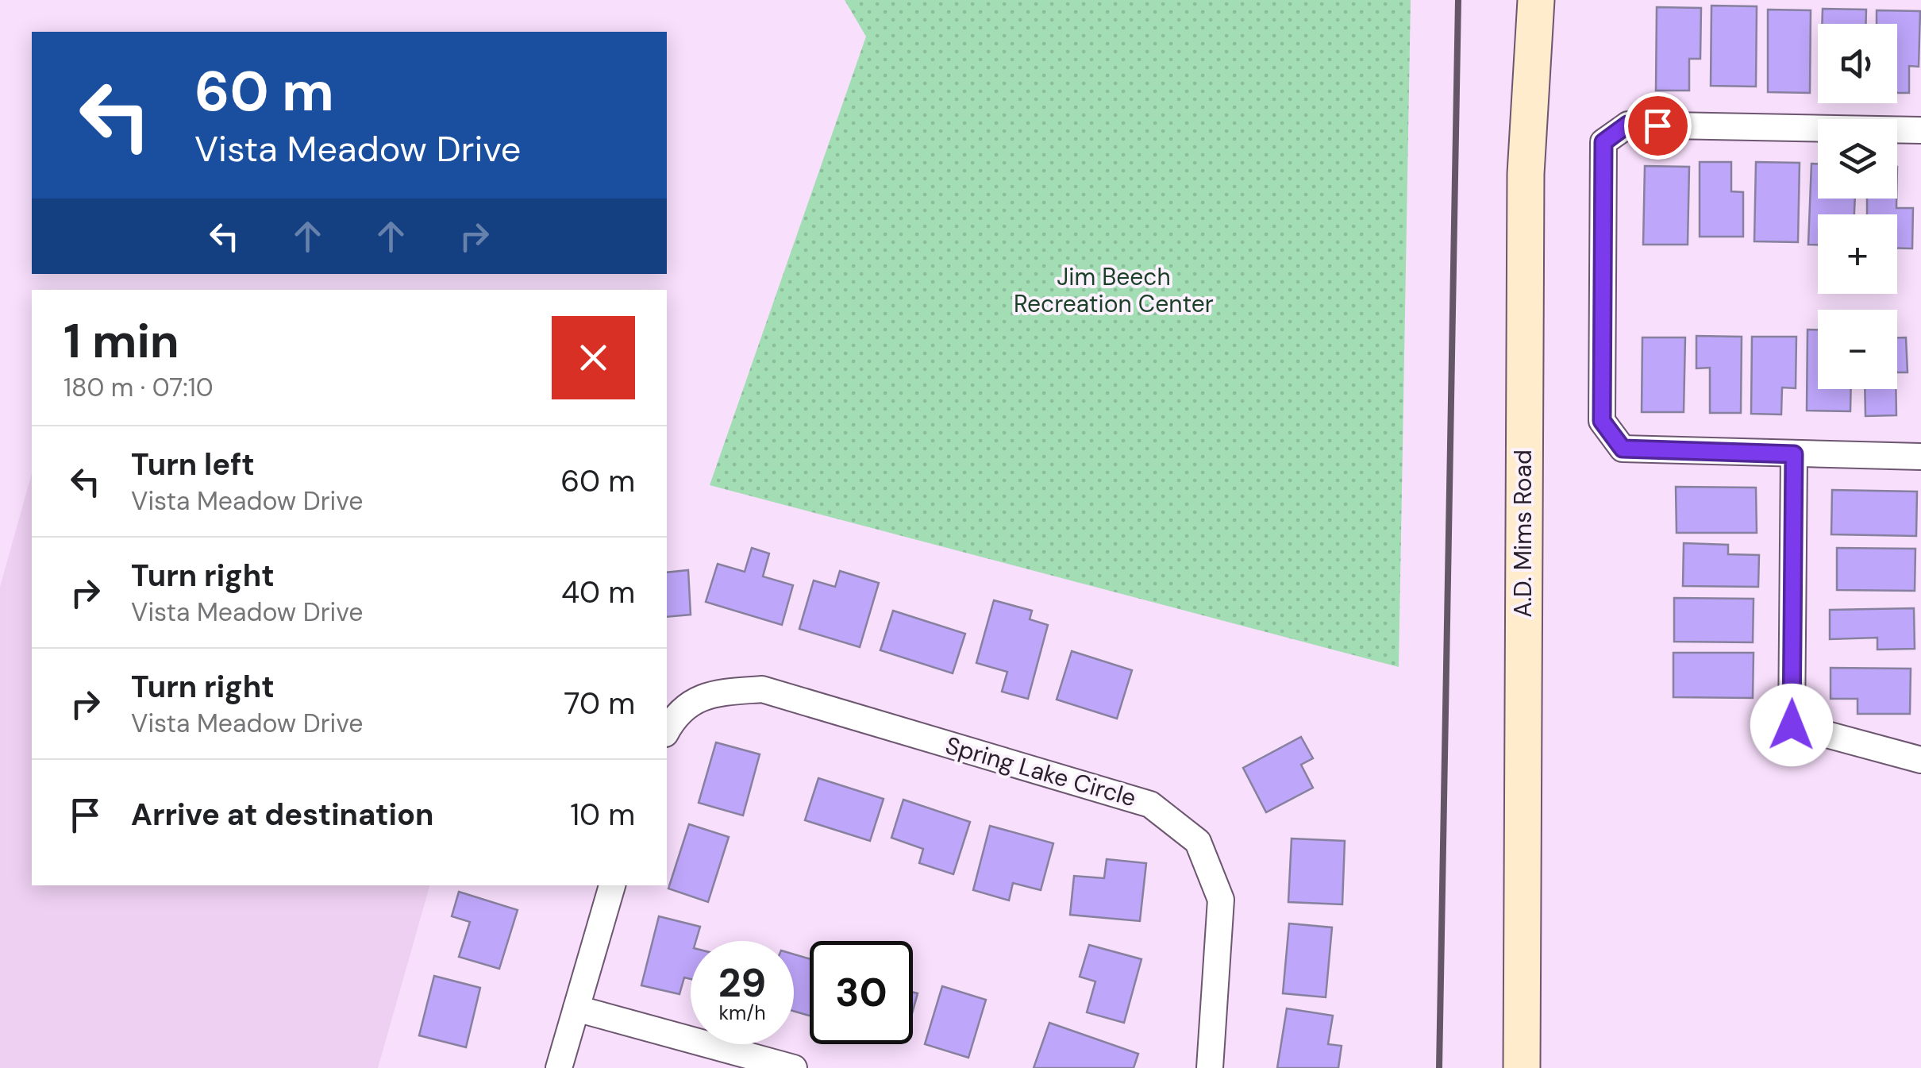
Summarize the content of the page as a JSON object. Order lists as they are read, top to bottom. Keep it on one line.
{"streets":{"street":["A.D. Mims Road","Spring Lake Circle"]},"parks":["Jim Beech Recreation Center"],"page":{"map_buttons":["+","−"],"turn":["60 m","Vista Meadow Drive"],"heading":["1 min","180 m · 07:10"],"list":[{"name":"Turn left","note":"Vista Meadow Drive","value":"60 m"},{"name":"Turn right","note":"Vista Meadow Drive","value":"40 m"},{"name":"Turn right","note":"Vista Meadow Drive","value":"70 m"},{"name":"Arrive at destination","value":"10 m"}],"speed":"29 km/h","limit":"30"}}
